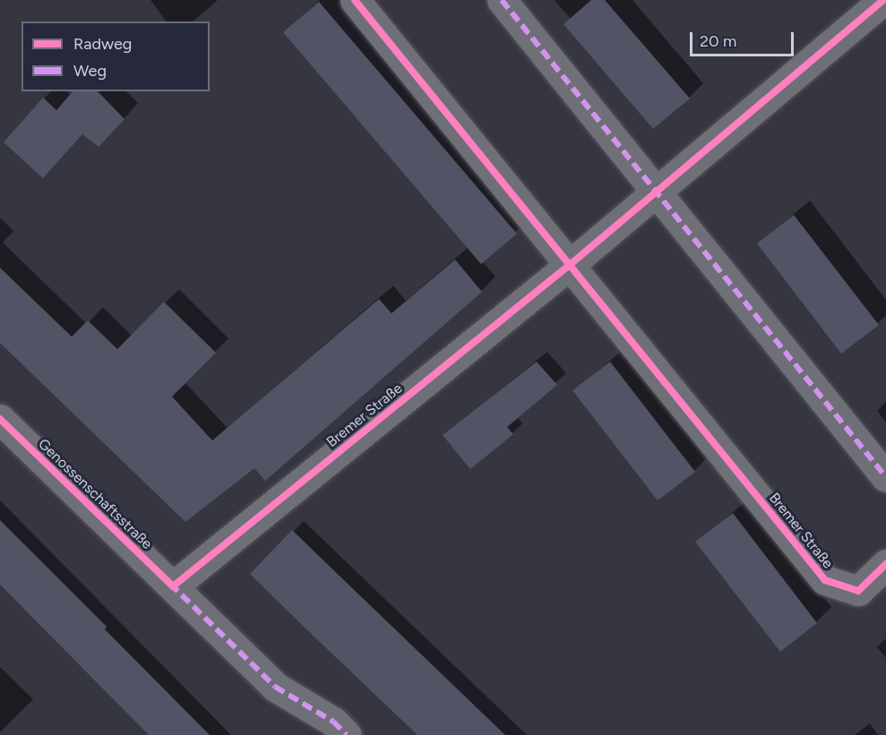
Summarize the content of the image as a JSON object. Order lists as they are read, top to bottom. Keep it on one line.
{"streets":{"street":["Bremer Straße","Genossenschaftsstraße"]},"crossings":[["Bremer Straße","Genossenschaftsstraße"]],"legend":["Radweg","Weg"],"scale_bar":"20 m"}
